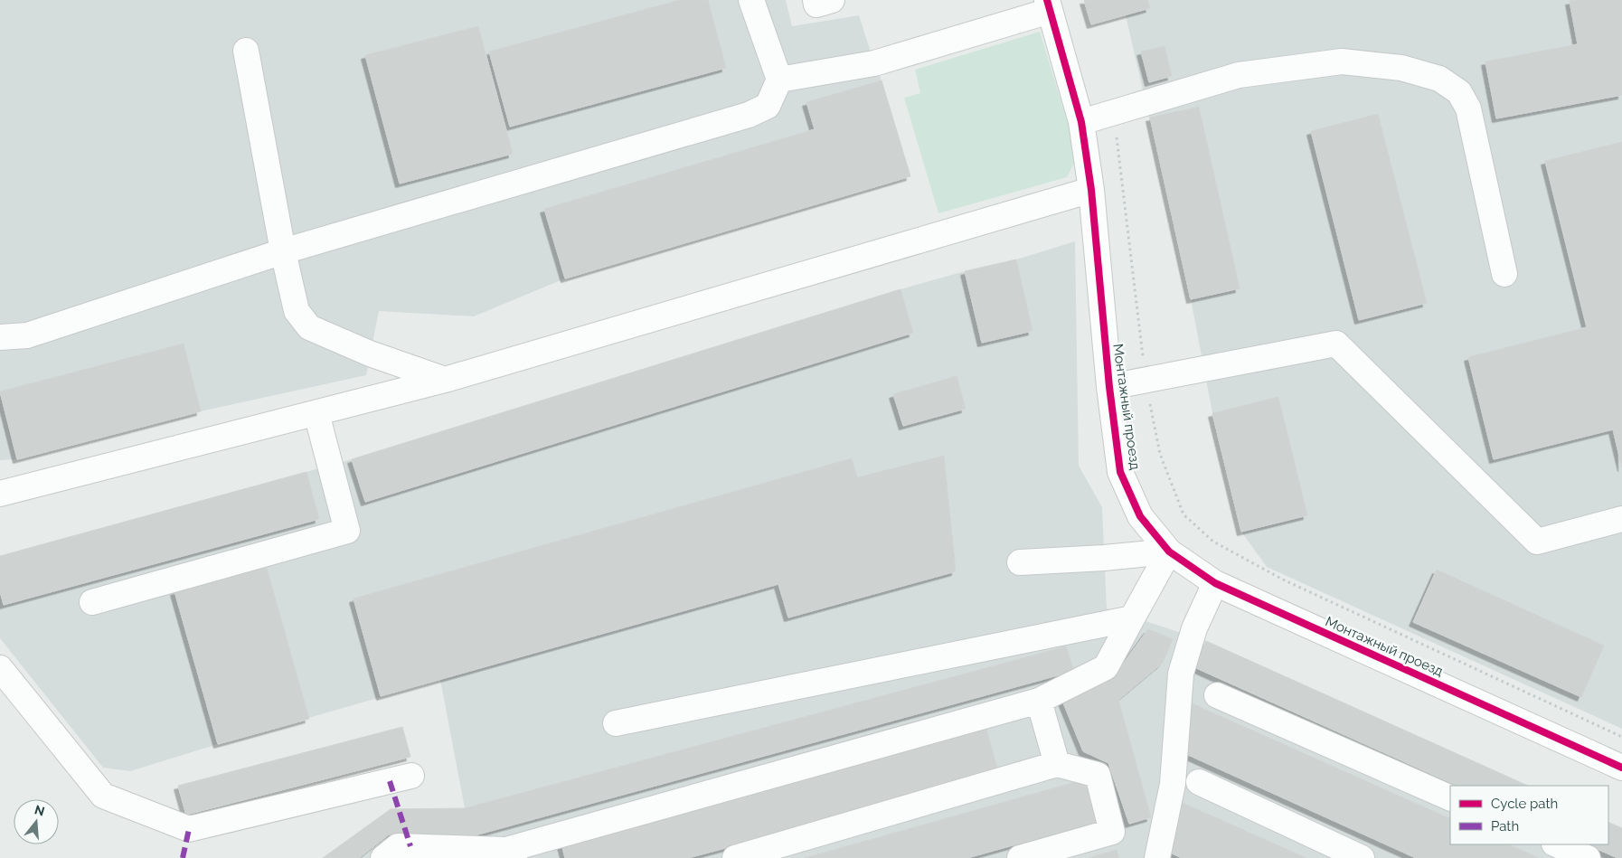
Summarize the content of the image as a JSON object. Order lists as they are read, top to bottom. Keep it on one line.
{"streets":{"street":["Монтажный проезд"]},"legend":["Cycle path","Path"],"north":"top"}
